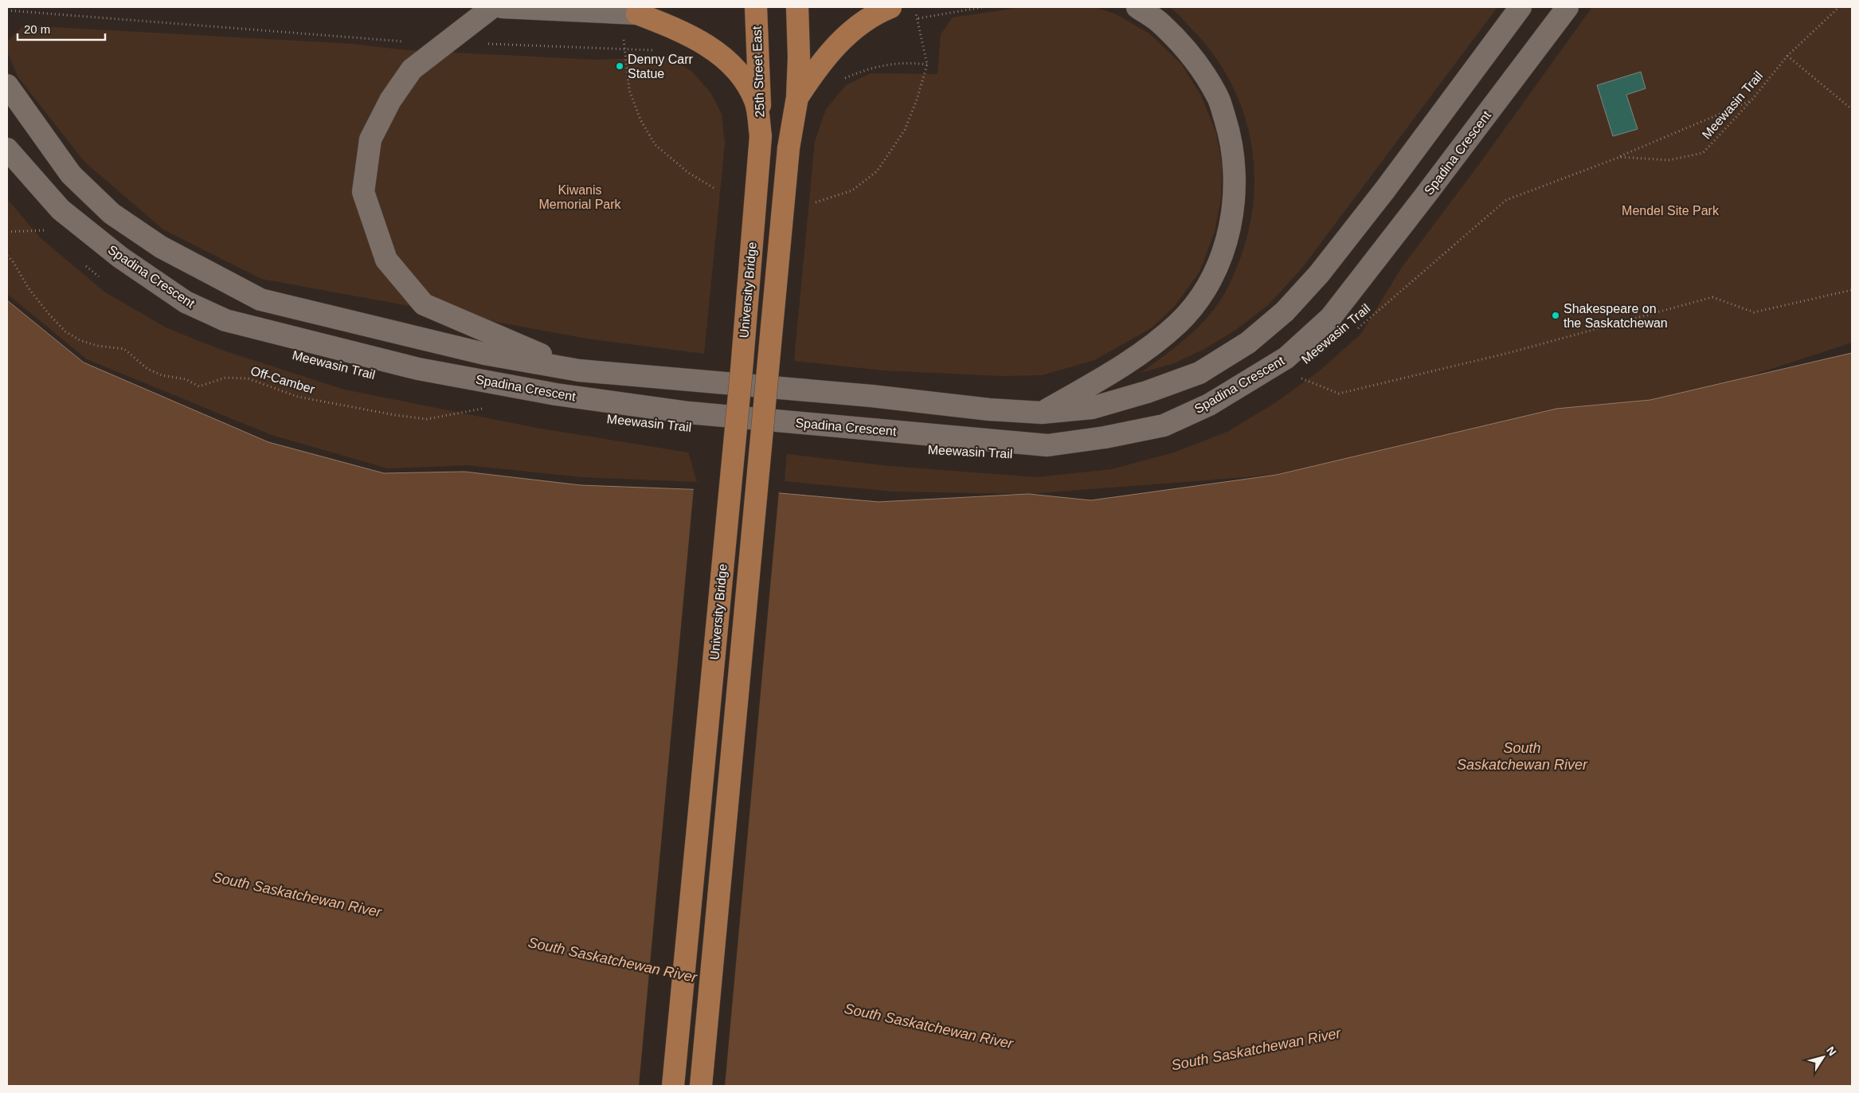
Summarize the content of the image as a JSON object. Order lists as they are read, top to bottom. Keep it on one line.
{"streets":{"main road":["25th Street East","University Bridge"],"street":["Spadina Crescent"],"path":["Meewasin Trail","Off-Camber"]},"crossings":[["25th Street East","University Bridge"]],"water":["South Saskatchewan River"],"parks":["Kiwanis Memorial Park","Mendel Site Park"],"places":["Denny Carr Statue","Shakespeare on the Saskatchewan"],"scale_bar":"20 m","north":"top right"}
